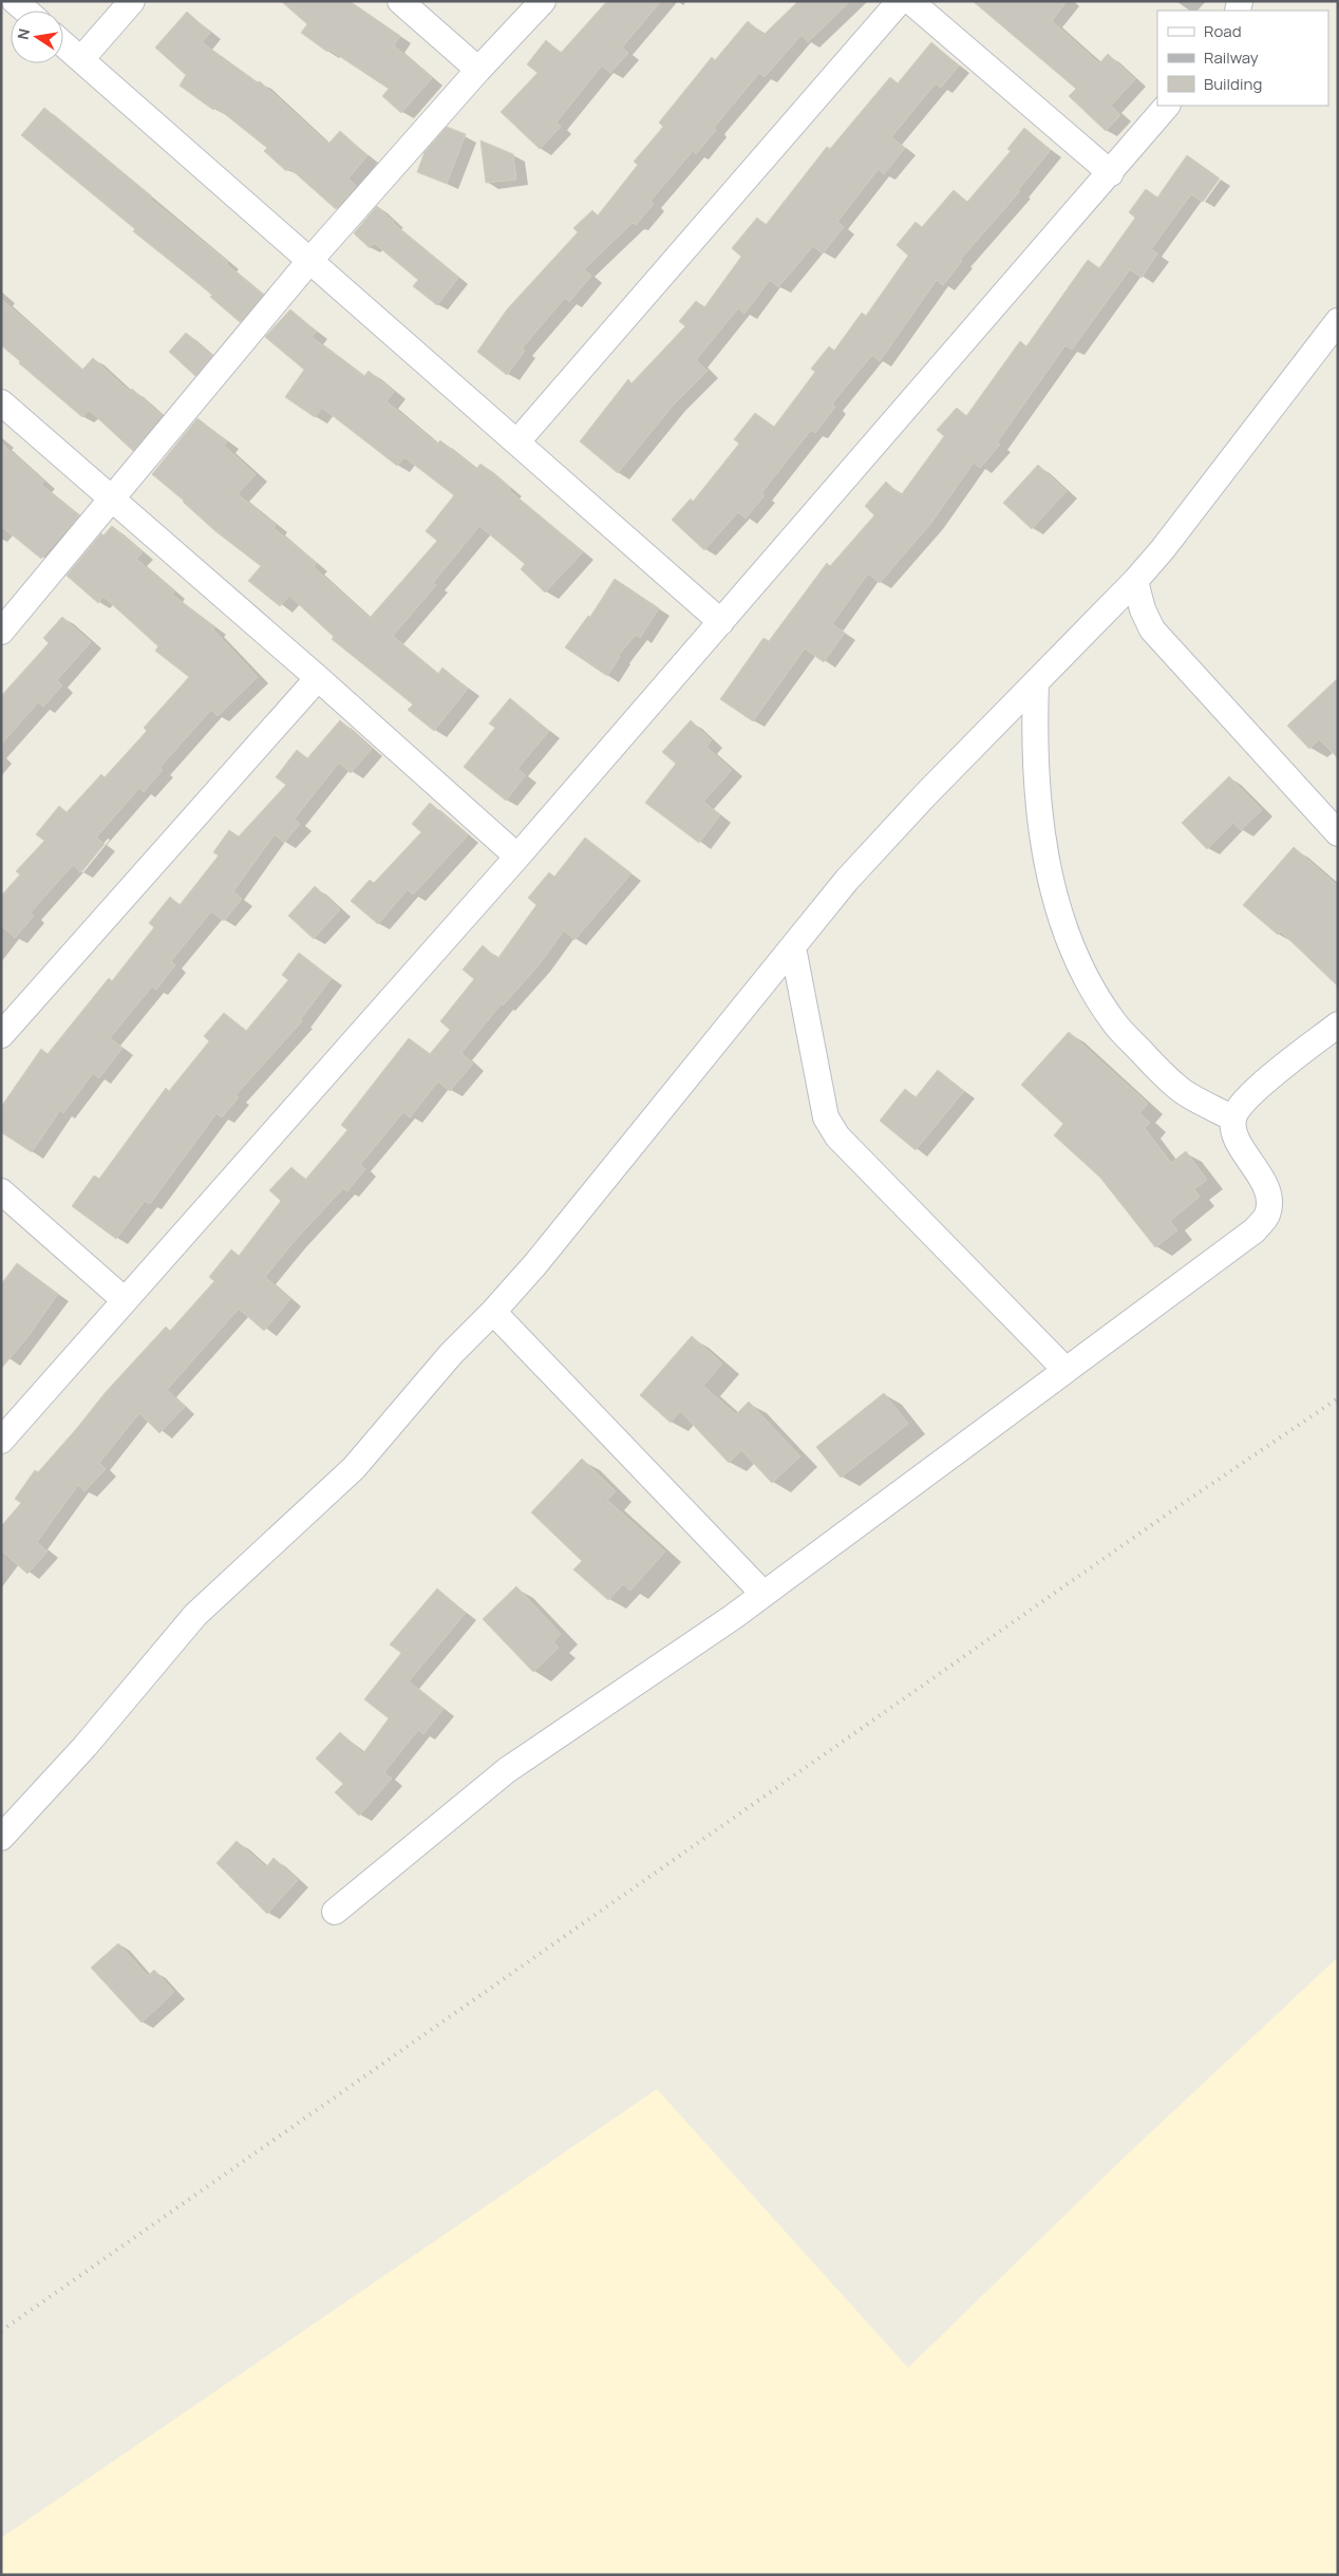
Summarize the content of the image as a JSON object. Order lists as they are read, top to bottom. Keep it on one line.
{"legend":["Road","Railway","Building"],"north":"left"}
